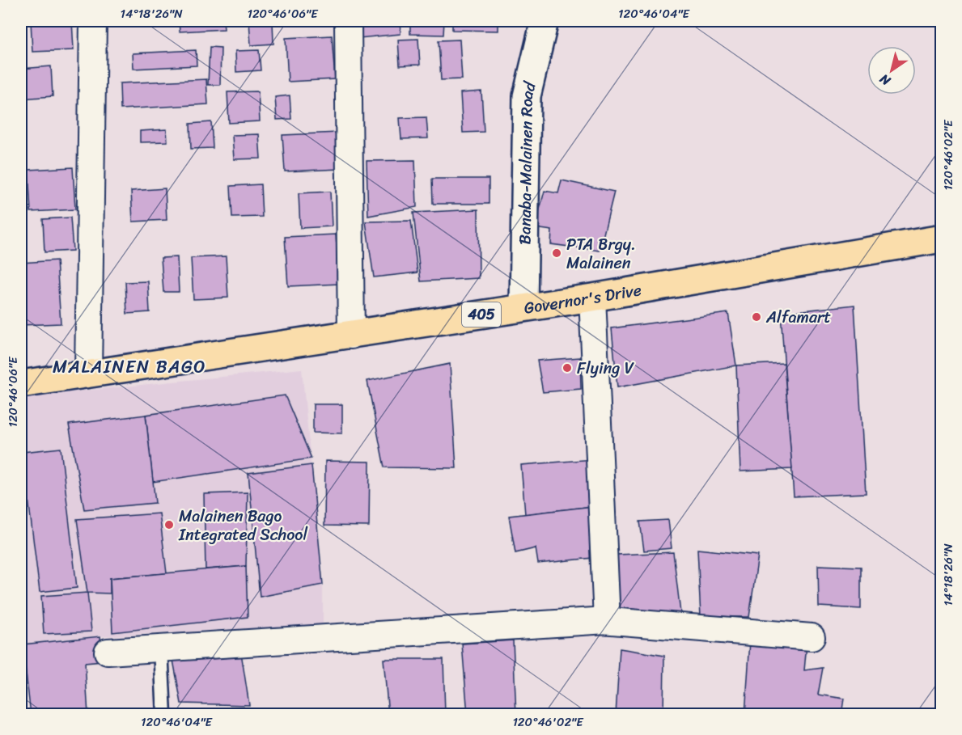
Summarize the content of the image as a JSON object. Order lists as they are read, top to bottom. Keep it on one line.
{"streets":{"main road":["Governor's Drive","405"],"street":["Banaba-Malainen Road"]},"crossings":[["Banaba-Malainen Road","Governor's Drive"]],"districts":["MALAINEN BAGO"],"places":["PTA Brgy. Malainen","Alfamart","Flying V","Malainen Bago Integrated School"],"north":"bottom left","coordinates":["14°18'26\"N","120°46'06\"E","120°46'04\"E","120°46'02\"E"]}
